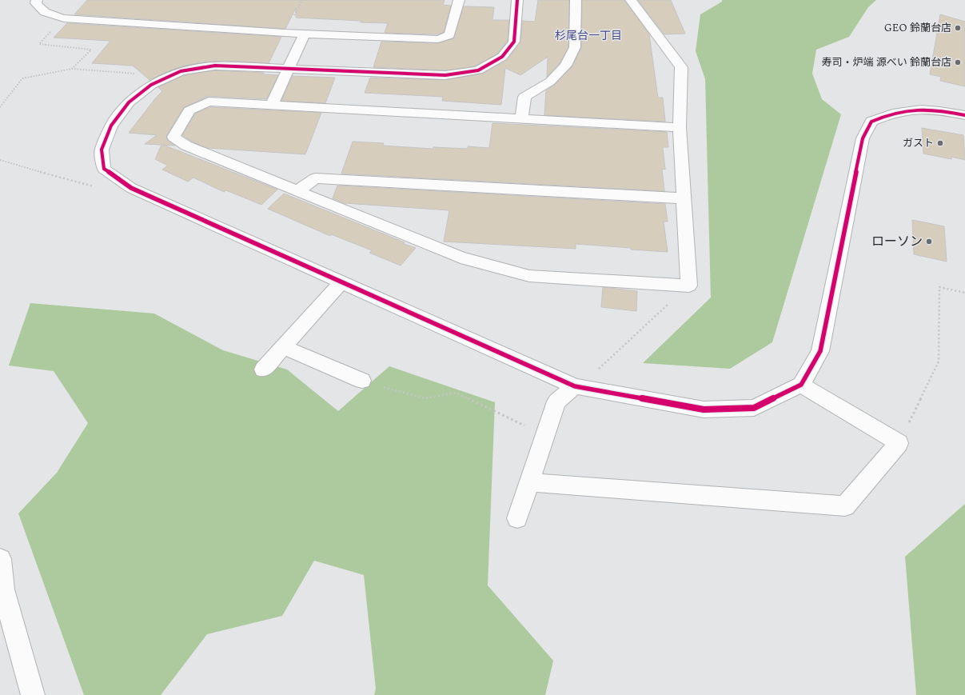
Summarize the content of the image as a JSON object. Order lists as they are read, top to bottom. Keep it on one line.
{"districts":["杉尾台一丁目"],"places":["GEO 鈴蘭台店","寿司・炉端 源べい 鈴蘭台店","ガスト","ローソン"]}
